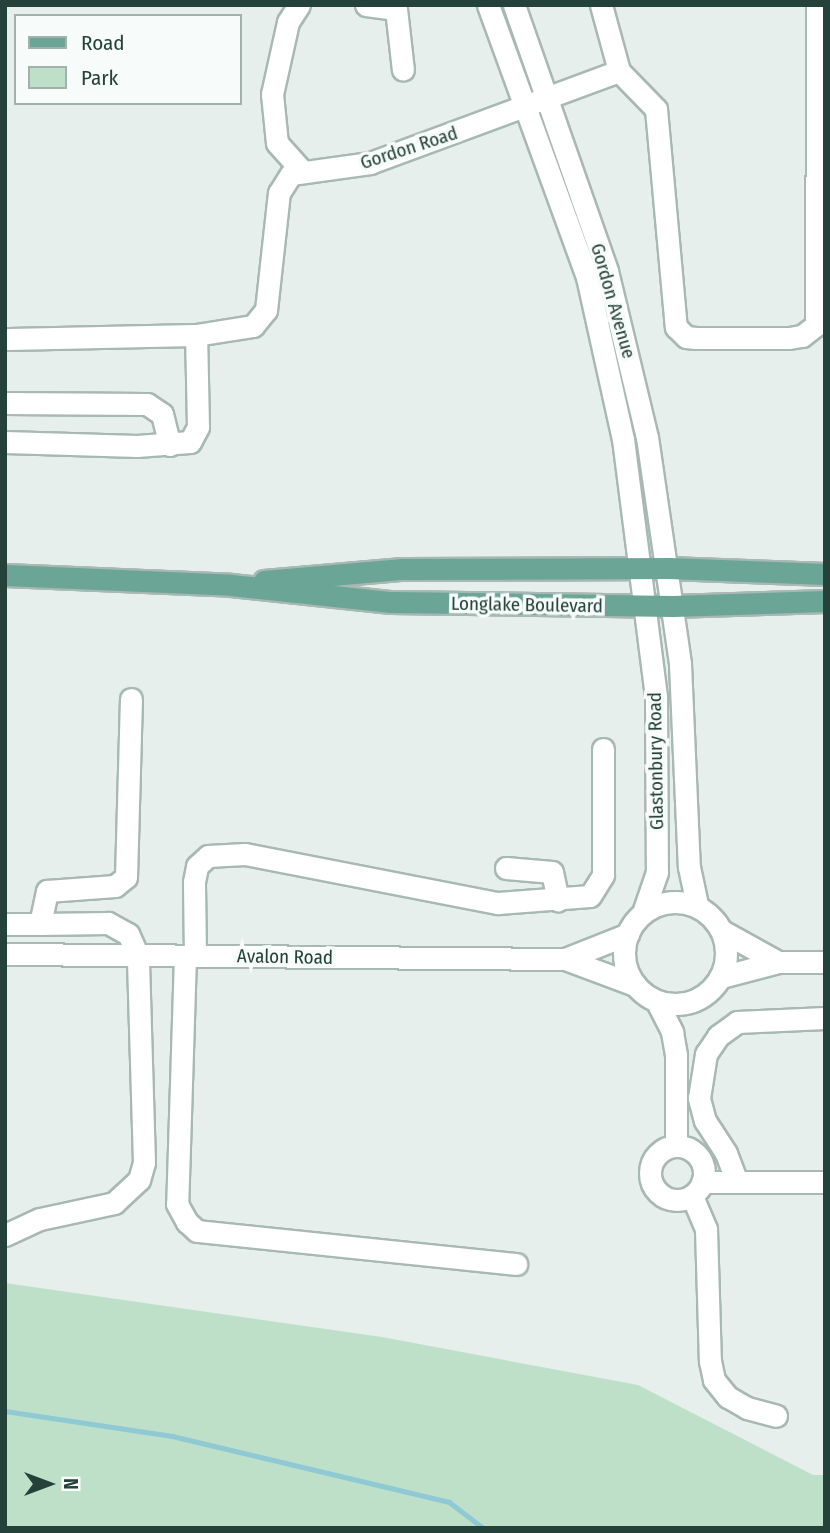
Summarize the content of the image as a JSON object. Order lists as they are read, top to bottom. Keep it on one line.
{"streets":{"main road":["Longlake Boulevard"],"street":["Gordon Road","Gordon Avenue","Glastonbury Road","Avalon Road"]},"crossings":[["Gordon Road","Gordon Avenue"],["Gordon Avenue","Longlake Boulevard"],["Gordon Avenue","Glastonbury Road"],["Longlake Boulevard","Glastonbury Road"],["Glastonbury Road","Avalon Road"]],"legend":["Road","Park"],"north":"right"}
